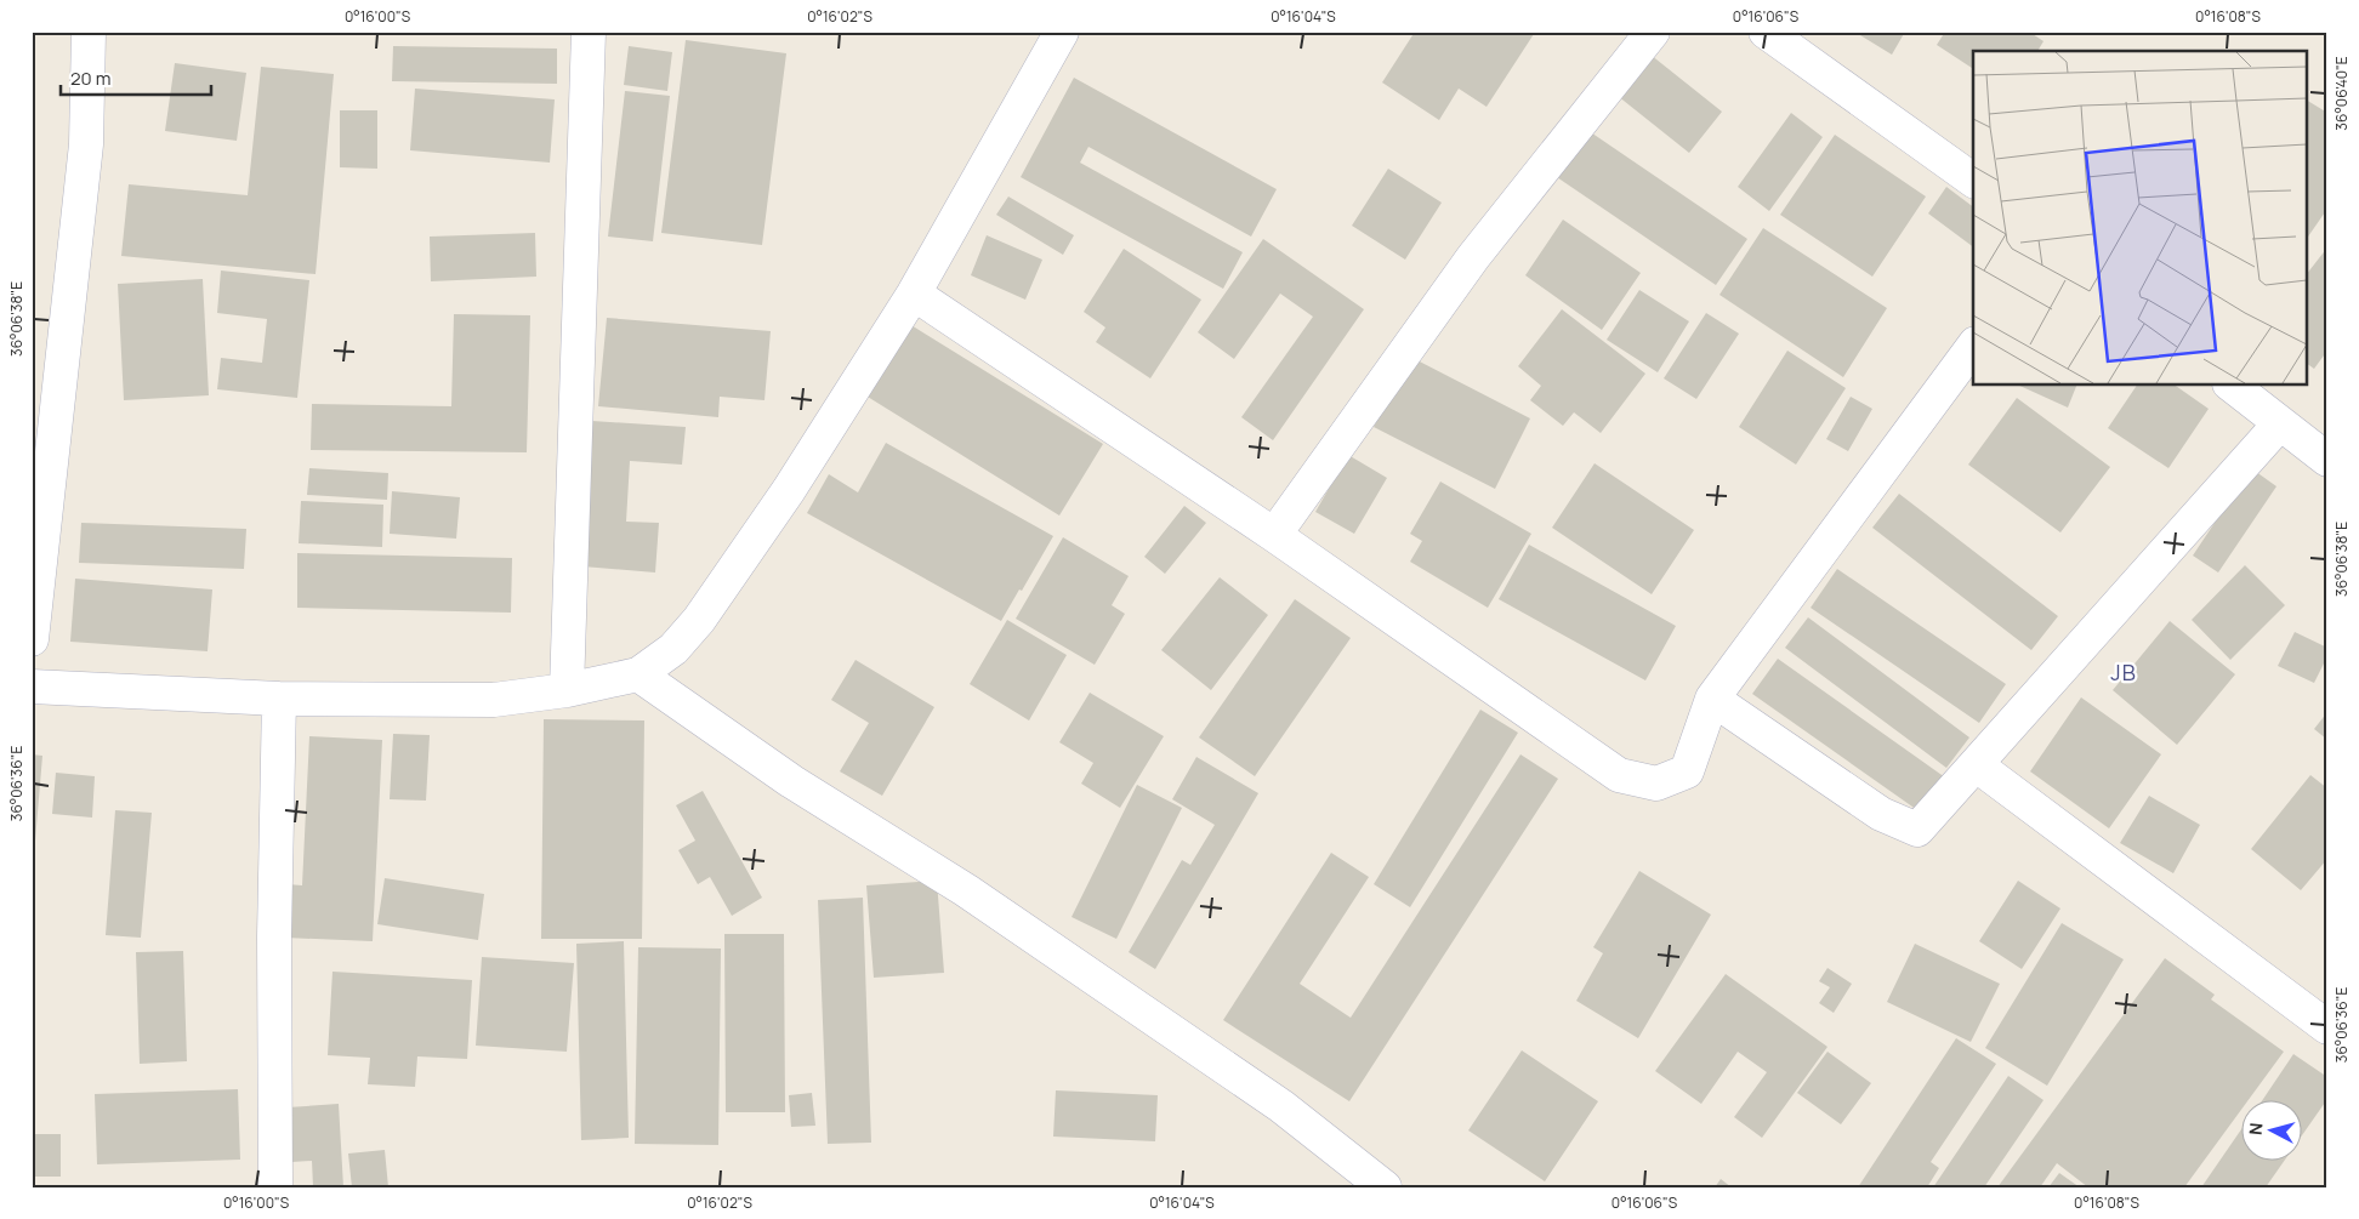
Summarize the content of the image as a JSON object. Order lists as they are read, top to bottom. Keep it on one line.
{"districts":["JB"],"scale_bar":"20 m","north":"left","coordinates":["0°16'00\"S","0°16'02\"S","0°16'04\"S","0°16'06\"S","0°16'08\"S","36°06'40\"E","36°06'38\"E","36°06'36\"E"]}
